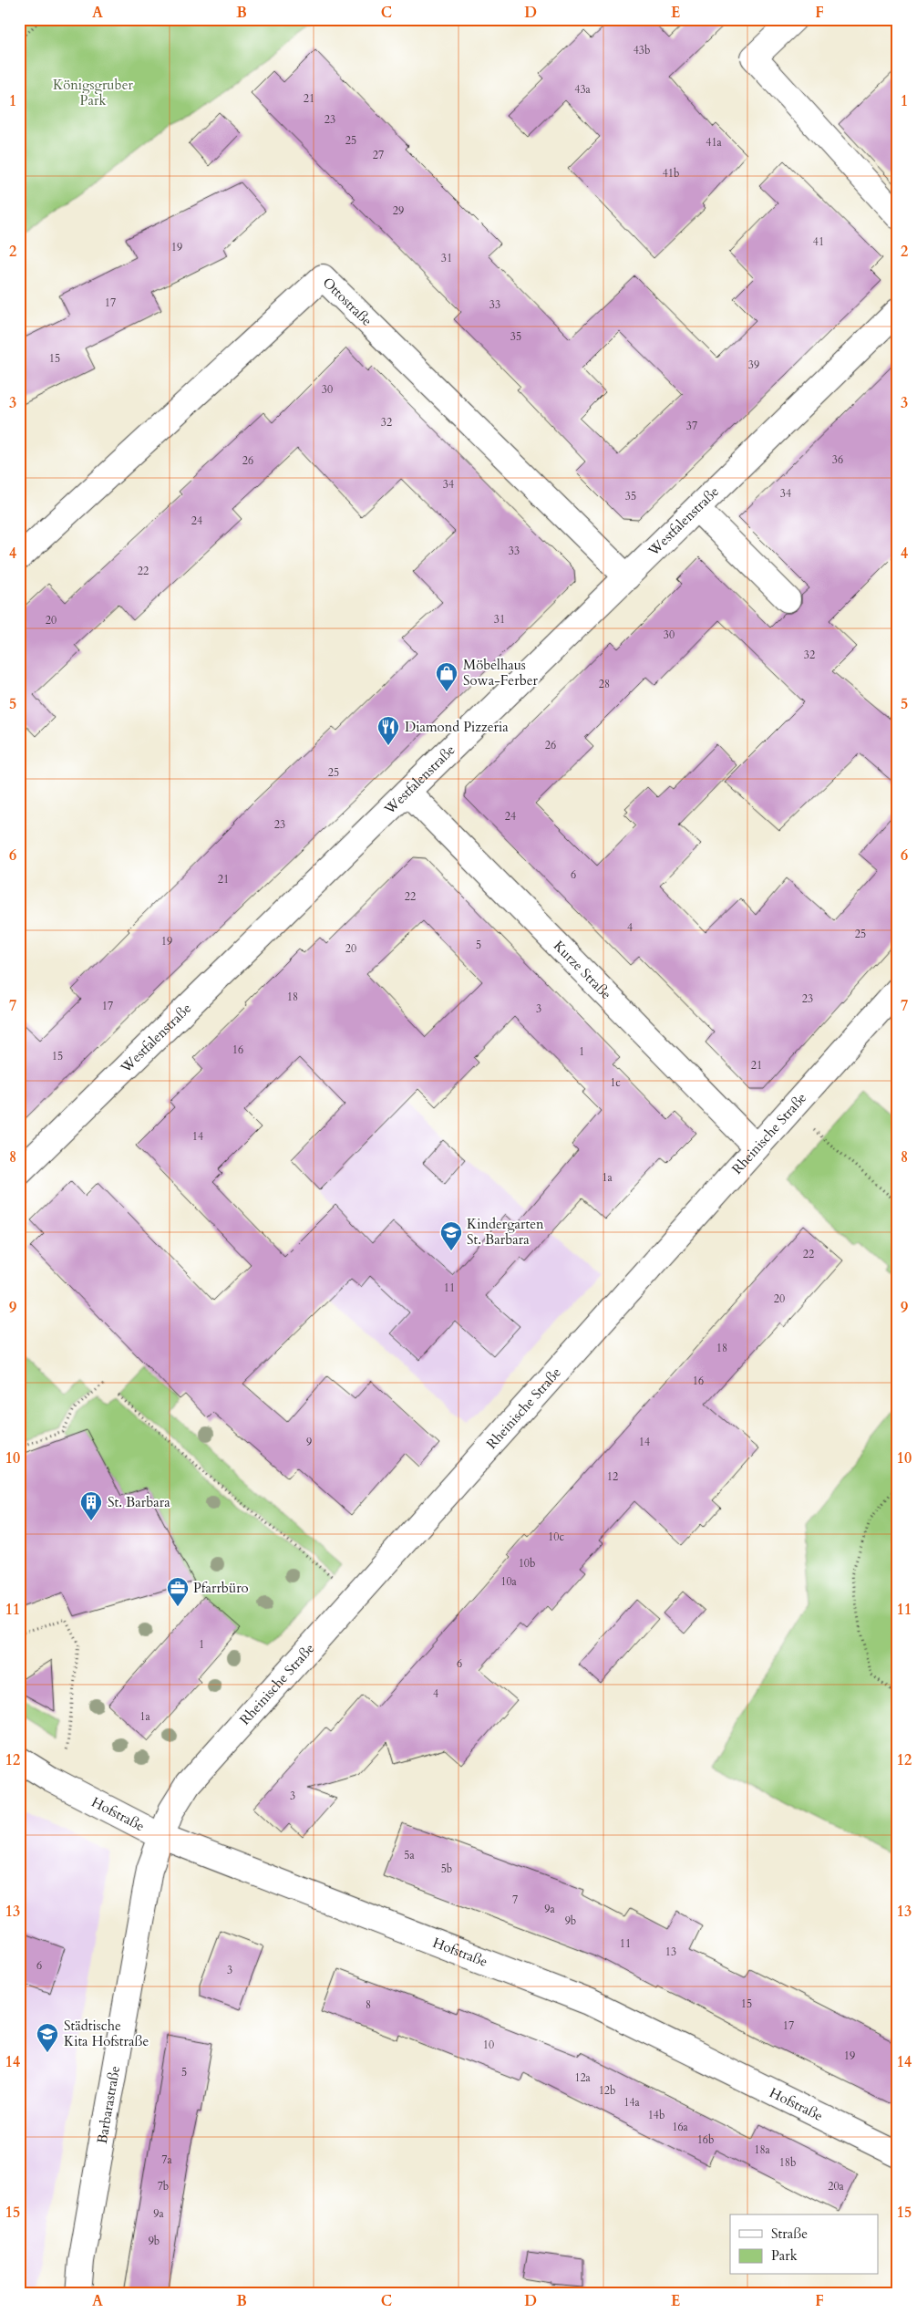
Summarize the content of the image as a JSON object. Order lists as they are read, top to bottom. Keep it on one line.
{"streets":{"street":["Ottostraße","Westfalenstraße","Kurze Straße","Rheinische Straße","Hofstraße","Barbarastraße"]},"crossings":[["Ottostraße","Westfalenstraße"],["Westfalenstraße","Kurze Straße"],["Kurze Straße","Rheinische Straße"],["Rheinische Straße","Hofstraße"],["Rheinische Straße","Barbarastraße"],["Hofstraße","Barbarastraße"]],"parks":["Königsgruber Park"],"places":{"shop":["Möbelhaus Sowa-Ferber"],"restaurant":["Diamond Pizzeria"],"school or university":["Kindergarten St. Barbara","Städtische Kita Hofstraße"],"building":["St. Barbara"],"office":["Pfarrbüro"]},"house_numbers":["43b","43a","21","23","25","41a","27","41b","29","41","19","31","17","33","35","15","39","30","32","37","36","26","34","34","35","24","33","22","31","20","30","32","28","26","25","24","23","6","21","22","4","25","19","5","20","18","23","17","3","16","1","15","21","1c","14","1a","22","11","20","18","16","9","14","12","10c","10b","10a","1","6","4","1a","3","5a","5b","7","9a","9b","11","13","6","3","15","8","17","10","19","5","12a","12b","14a","14b","16a","16b","18a","7a","18b","7b","20a","9a","9b"],"legend":["Straße","Park"],"grid":{"columns":["A","B","C","D","E","F"],"rows":["1","2","3","4","5","6","7","8","9","10","11","12","13","14","15"]}}
